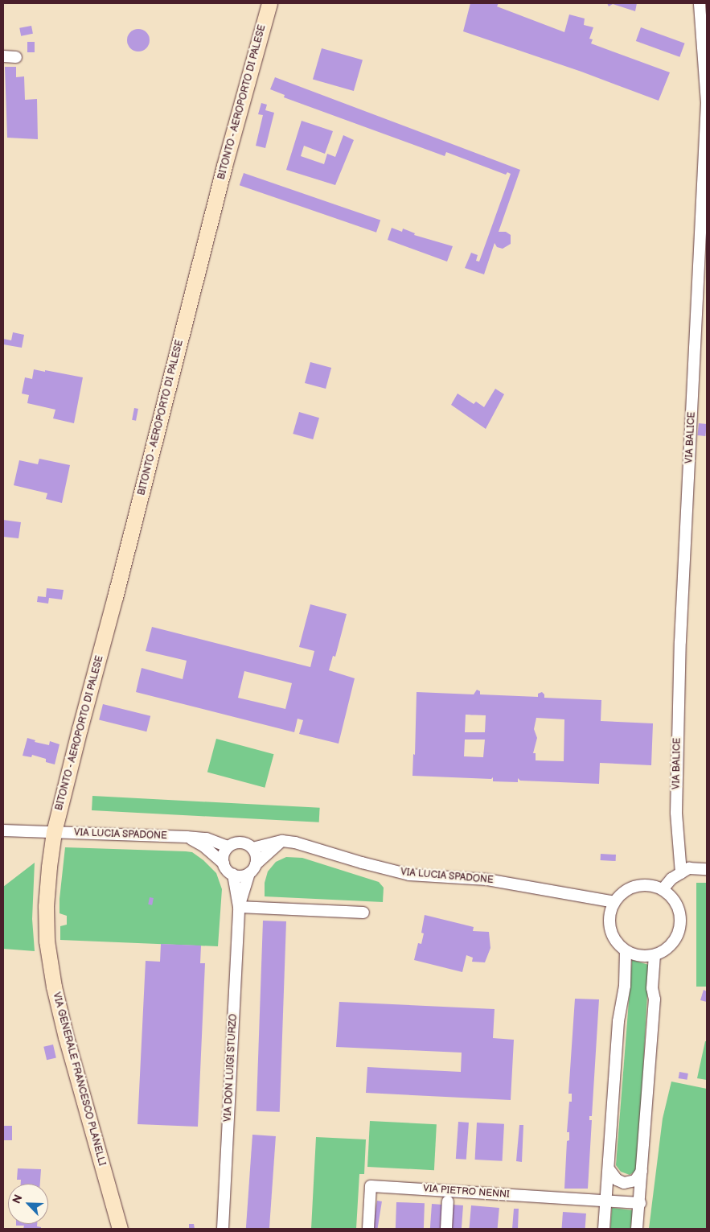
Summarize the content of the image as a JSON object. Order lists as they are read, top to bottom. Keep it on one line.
{"streets":{"main road":["BITONTO - AEROPORTO DI PALESE","VIA GENERALE FRANCESCO PLANELLI"],"street":["VIA BALICE","VIA LUCIA SPADONE","VIA DON LUIGI STURZO","VIA PIETRO NENNI"]},"crossings":[["BITONTO - AEROPORTO DI PALESE","VIA LUCIA SPADONE"],["BITONTO - AEROPORTO DI PALESE","VIA GENERALE FRANCESCO PLANELLI"],["VIA LUCIA SPADONE","VIA GENERALE FRANCESCO PLANELLI"]],"north":"top left"}
